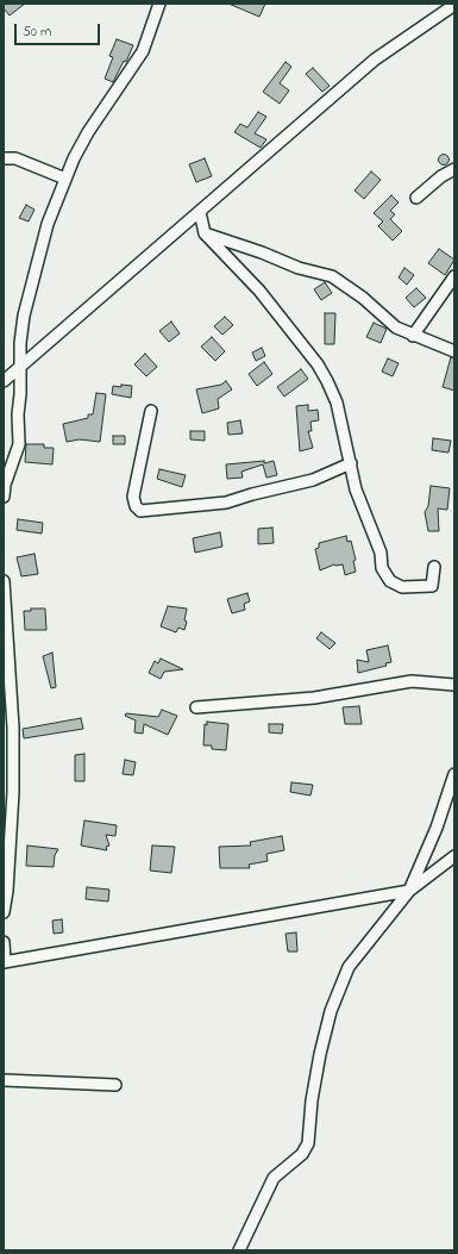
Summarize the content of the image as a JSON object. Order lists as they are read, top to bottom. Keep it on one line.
{"scale_bar":"50 m"}
